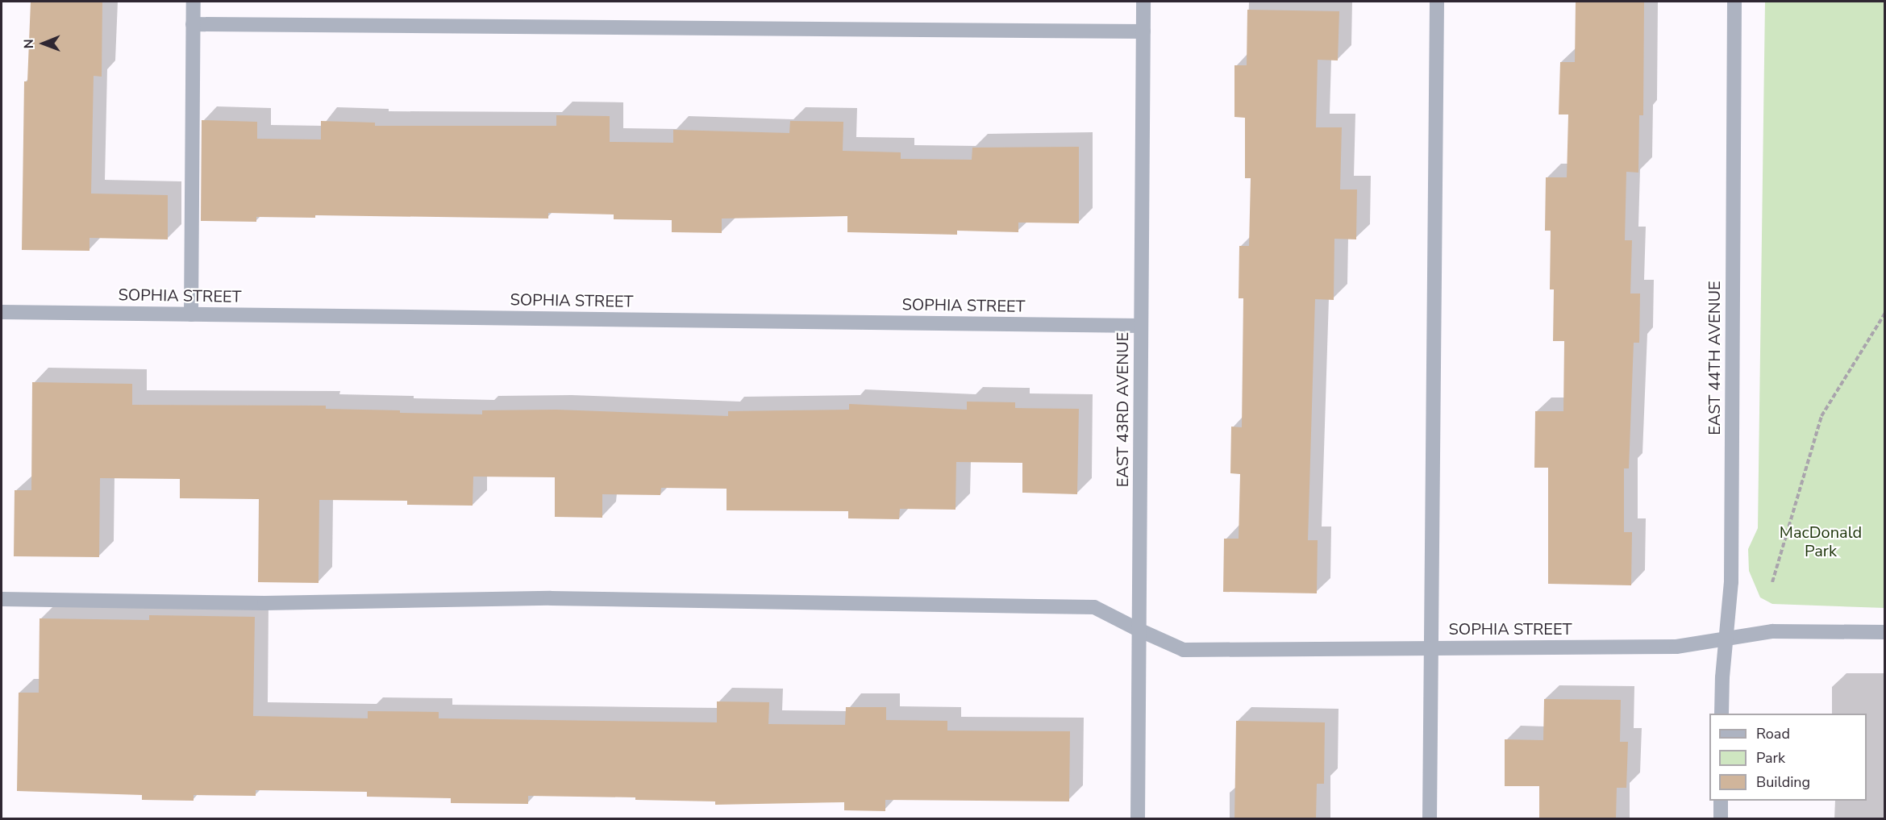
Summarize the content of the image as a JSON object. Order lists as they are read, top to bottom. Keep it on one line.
{"streets":{"street":["SOPHIA STREET","EAST 44TH AVENUE","EAST 43RD AVENUE"]},"crossings":[["SOPHIA STREET","EAST 44TH AVENUE"],["SOPHIA STREET","EAST 43RD AVENUE"]],"parks":["MacDonald Park"],"legend":["Road","Park","Building"],"north":"left"}
